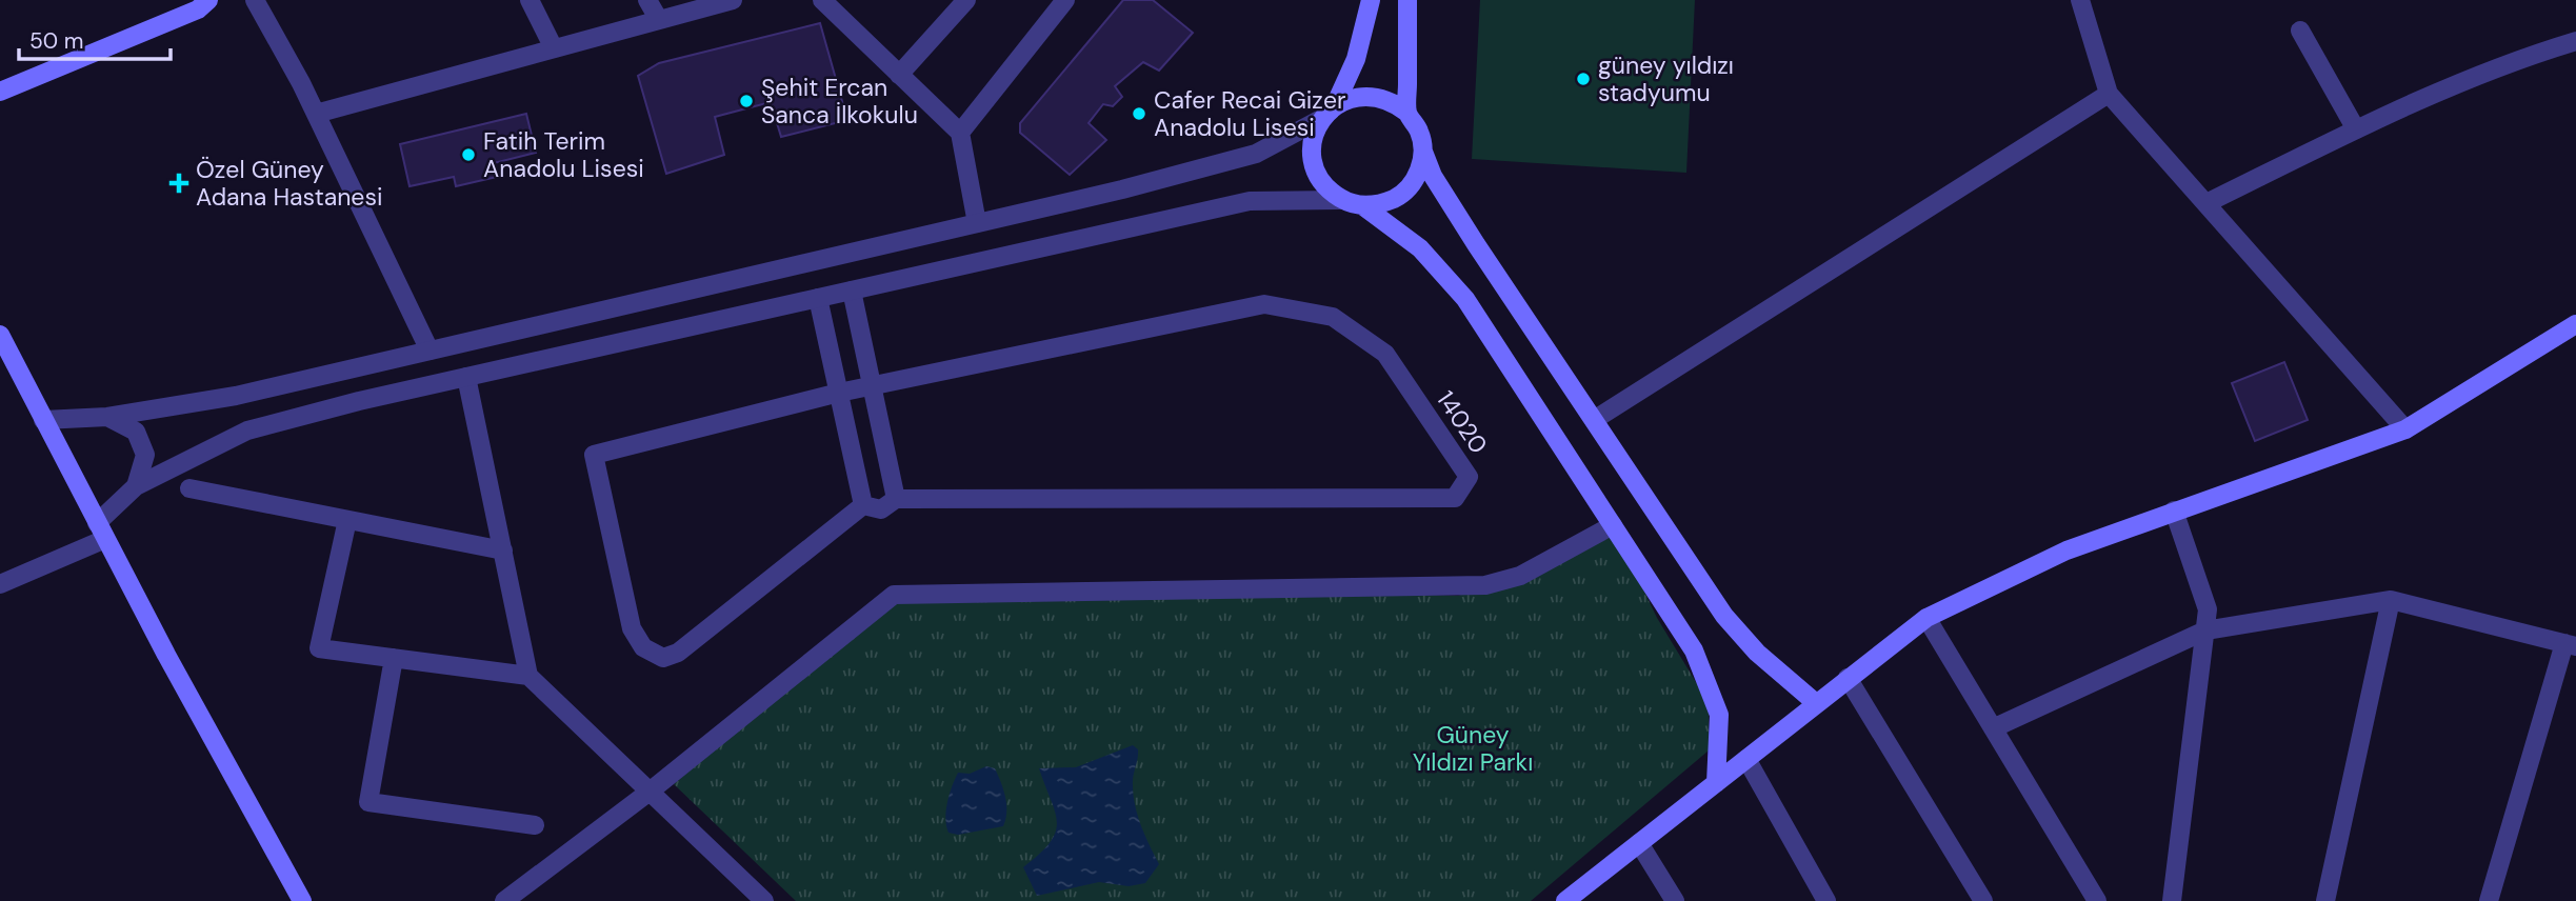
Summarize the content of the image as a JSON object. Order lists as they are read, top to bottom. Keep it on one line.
{"streets":{"street":["14020"]},"parks":["Güney Yıldızı Parkı"],"places":{"other":["güney yıldızı stadyumu","Şehit Ercan Sanca İlkokulu","Cafer Recai Gizer Anadolu Lisesi","Fatih Terim Anadolu Lisesi"],"health":["Özel Güney Adana Hastanesi"]},"scale_bar":"50 m"}
